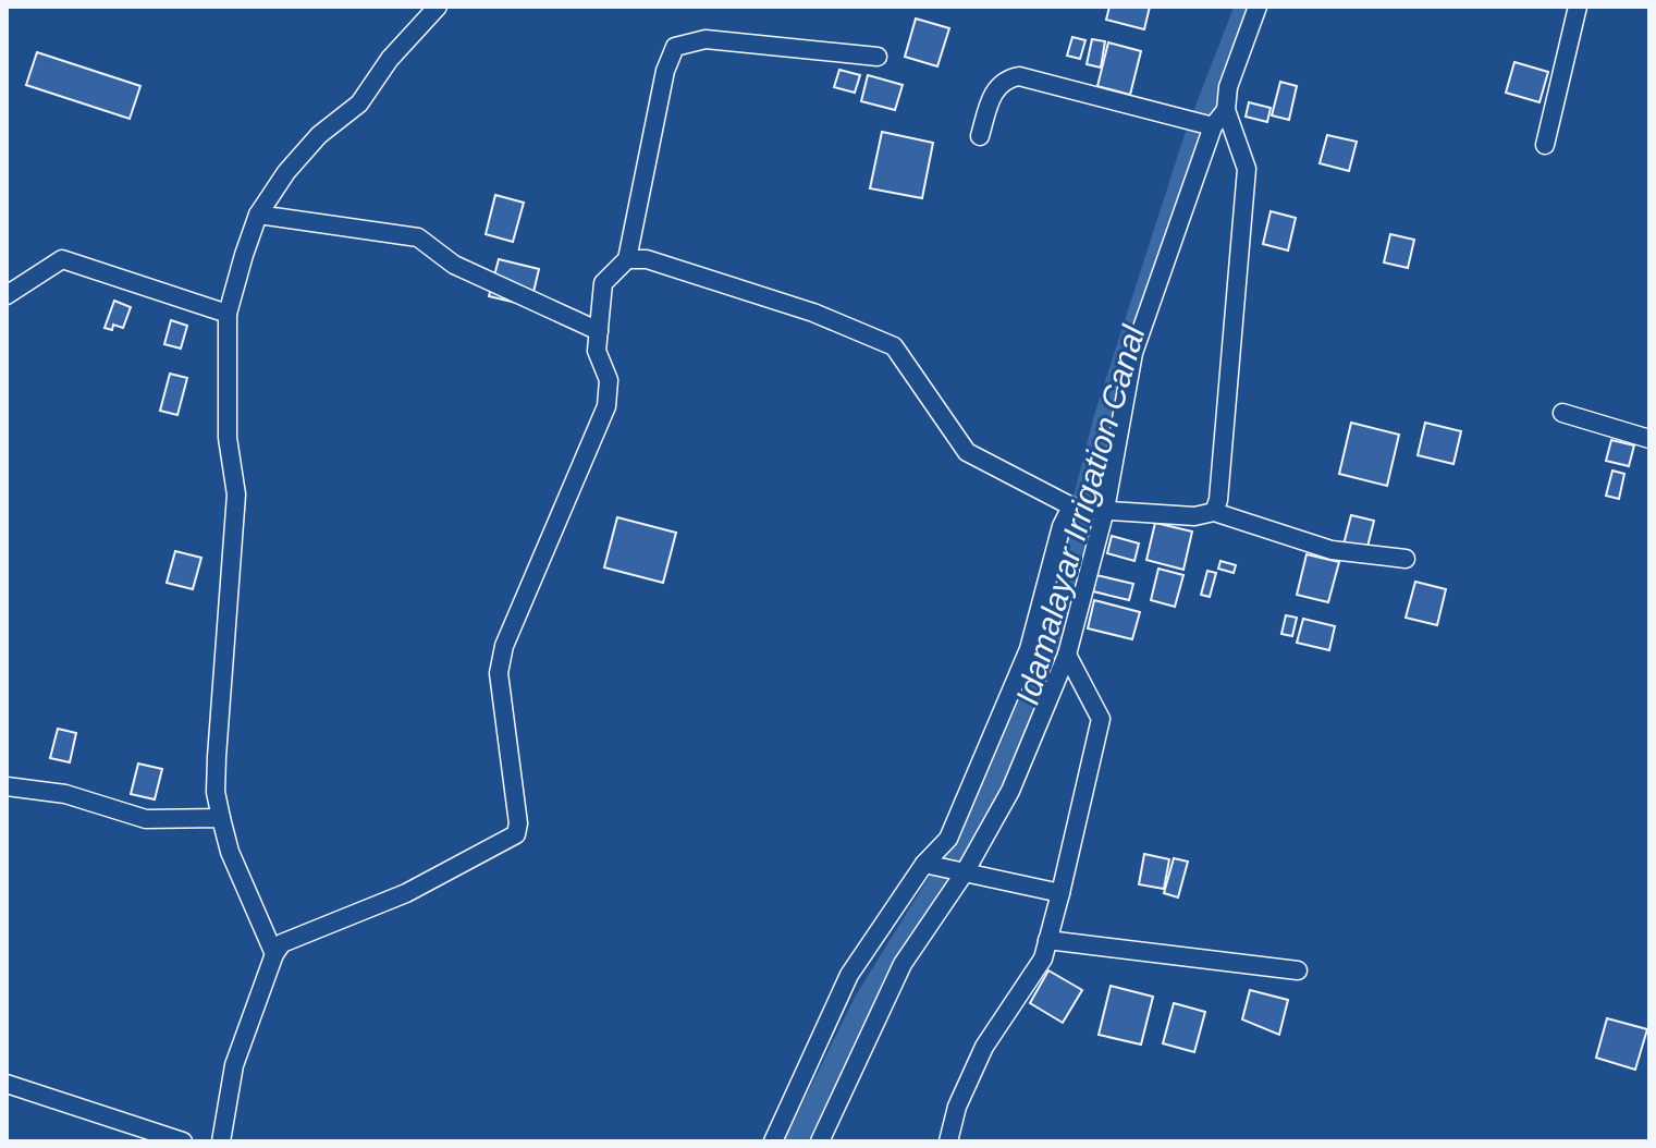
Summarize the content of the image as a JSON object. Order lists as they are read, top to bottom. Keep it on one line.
{"water":["Idamalayar Irrigation Canal"]}
